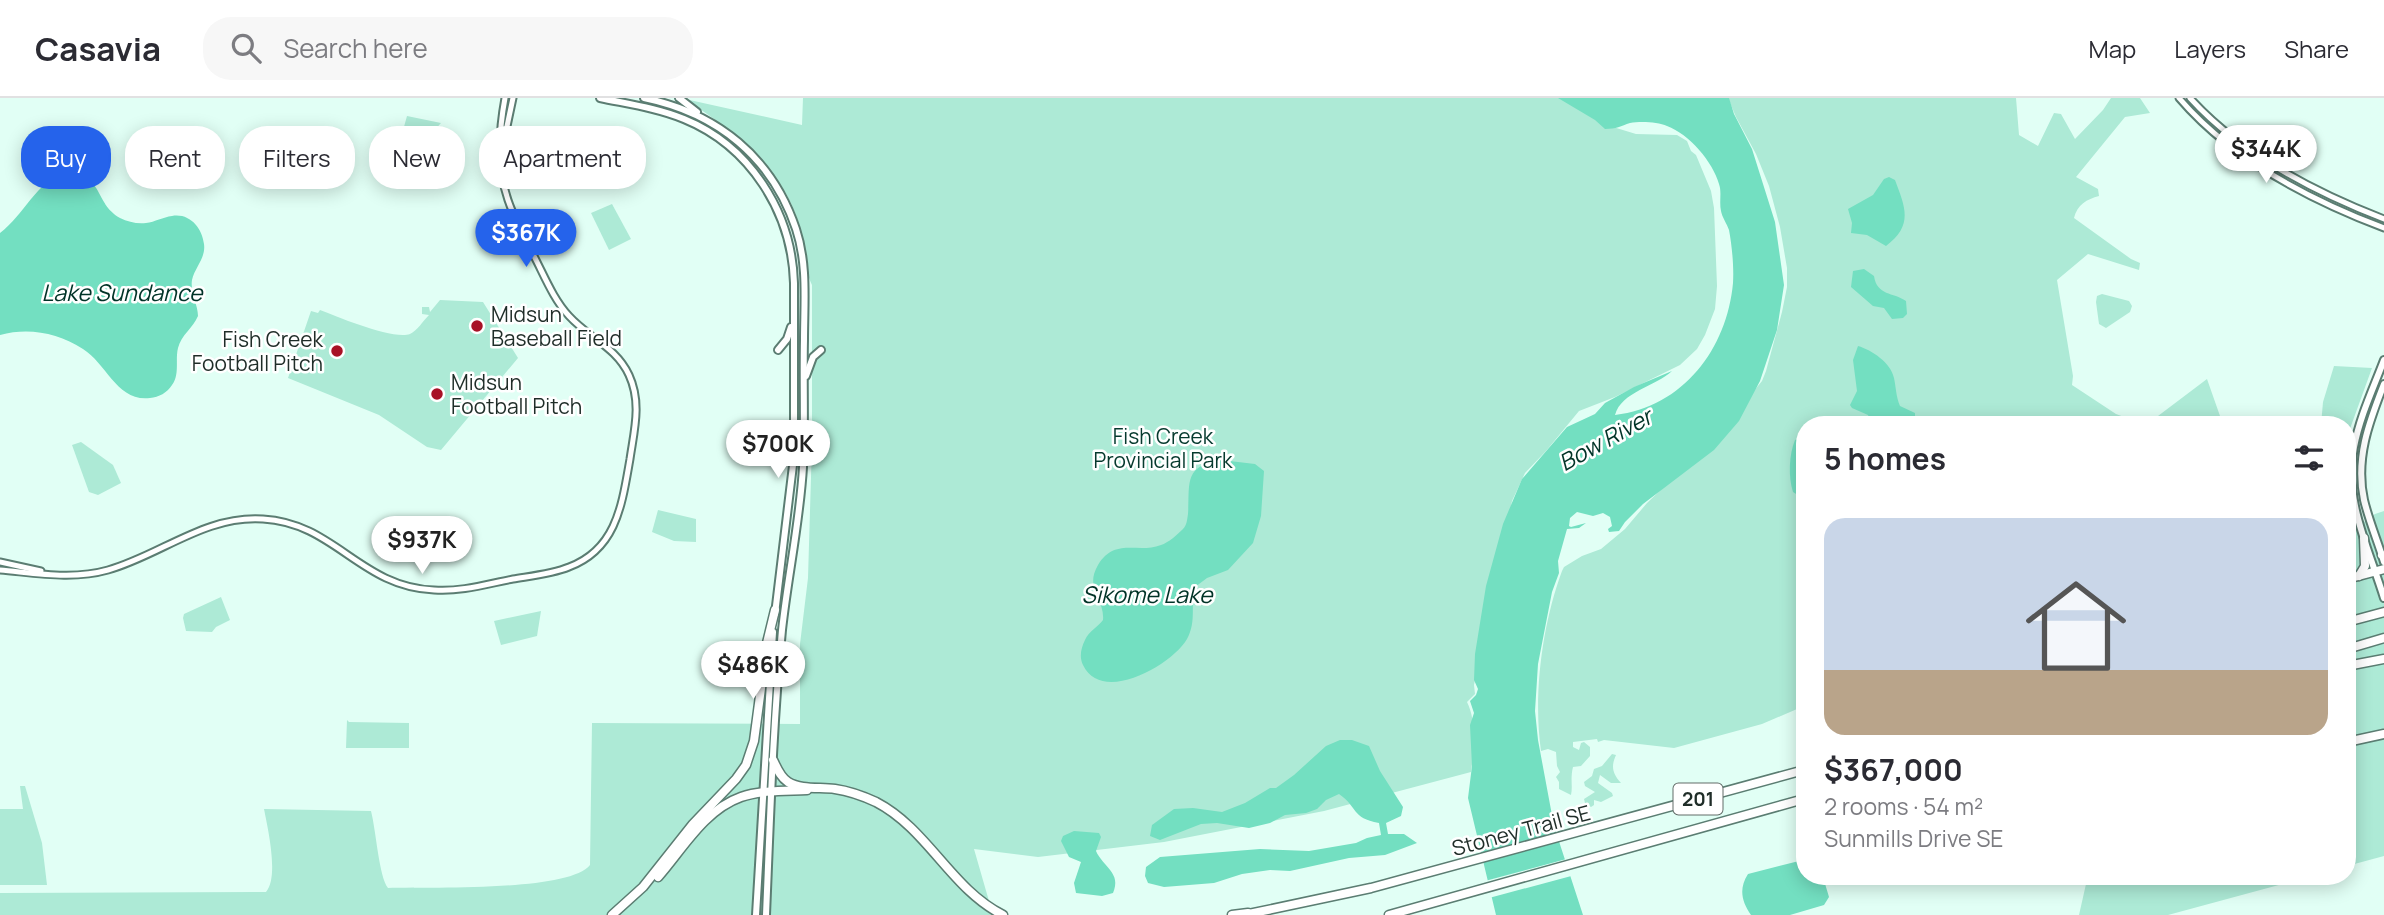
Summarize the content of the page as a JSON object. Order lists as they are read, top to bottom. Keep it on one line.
{"streets":{"highway":["201","Stoney Trail SE"]},"water":["Lake Sundance","Bow River","Sikome Lake"],"parks":["Fish Creek Provincial Park"],"places":["Midsun Baseball Field","Fish Creek Football Pitch","Midsun Football Pitch"],"page":{"header":"Casavia","search":"Search here","nav":["Map","Layers","Share"],"price":["$344K","$367K","$700K","$937K","$486K"],"chip":["Buy","Rent","Filters","New","Apartment"],"heading":"5 homes","list":[{"name":"$367,000","note":"2 rooms · 54 m² · Sunmills Drive SE"}]}}
